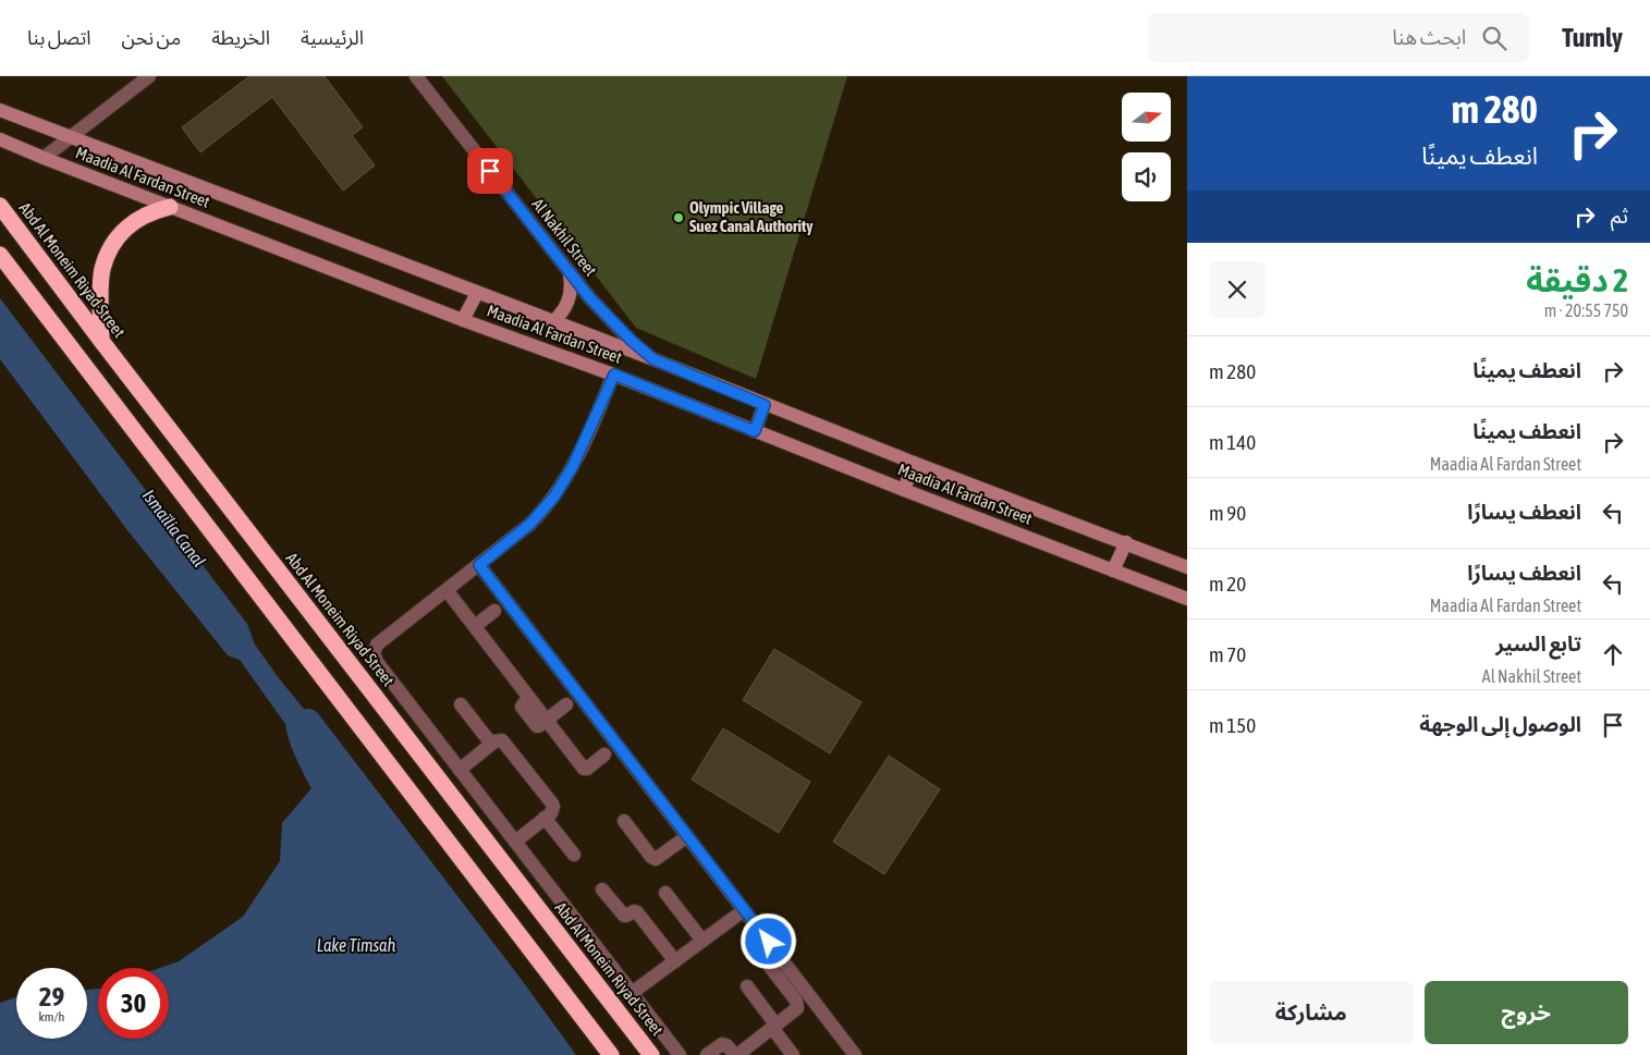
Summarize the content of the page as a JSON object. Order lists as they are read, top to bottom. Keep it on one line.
{"streets":{"highway":["Abd Al Moneim Riyad Street"],"street":["Maadia Al Fardan Street","Al Nakhil Street"]},"crossings":[["Maadia Al Fardan Street","Al Nakhil Street"]],"water":["Ismaïlia Canal","Lake Timsah"],"places":["Olympic Village Suez Canal Authority"],"north":"right","page":{"header":"Turnly","search":"ابحث هنا","nav":["الرئيسية","الخريطة","من نحن","اتصل بنا"],"turn":["280 m","انعطف يمينًا"],"then":"ثم","heading":["2 دقيقة","750 m · 20:55"],"list":[{"name":"انعطف يمينًا","value":"280 m"},{"name":"انعطف يمينًا","note":"Maadia Al Fardan Street","value":"140 m"},{"name":"انعطف يسارًا","value":"90 m"},{"name":"انعطف يسارًا","note":"Maadia Al Fardan Street","value":"20 m"},{"name":"تابع السير","note":"Al Nakhil Street","value":"70 m"},{"name":"الوصول إلى الوجهة","value":"150 m"}],"speed":"29 km/h","limit":"30","buttons":["خروج","مشاركة"]}}
